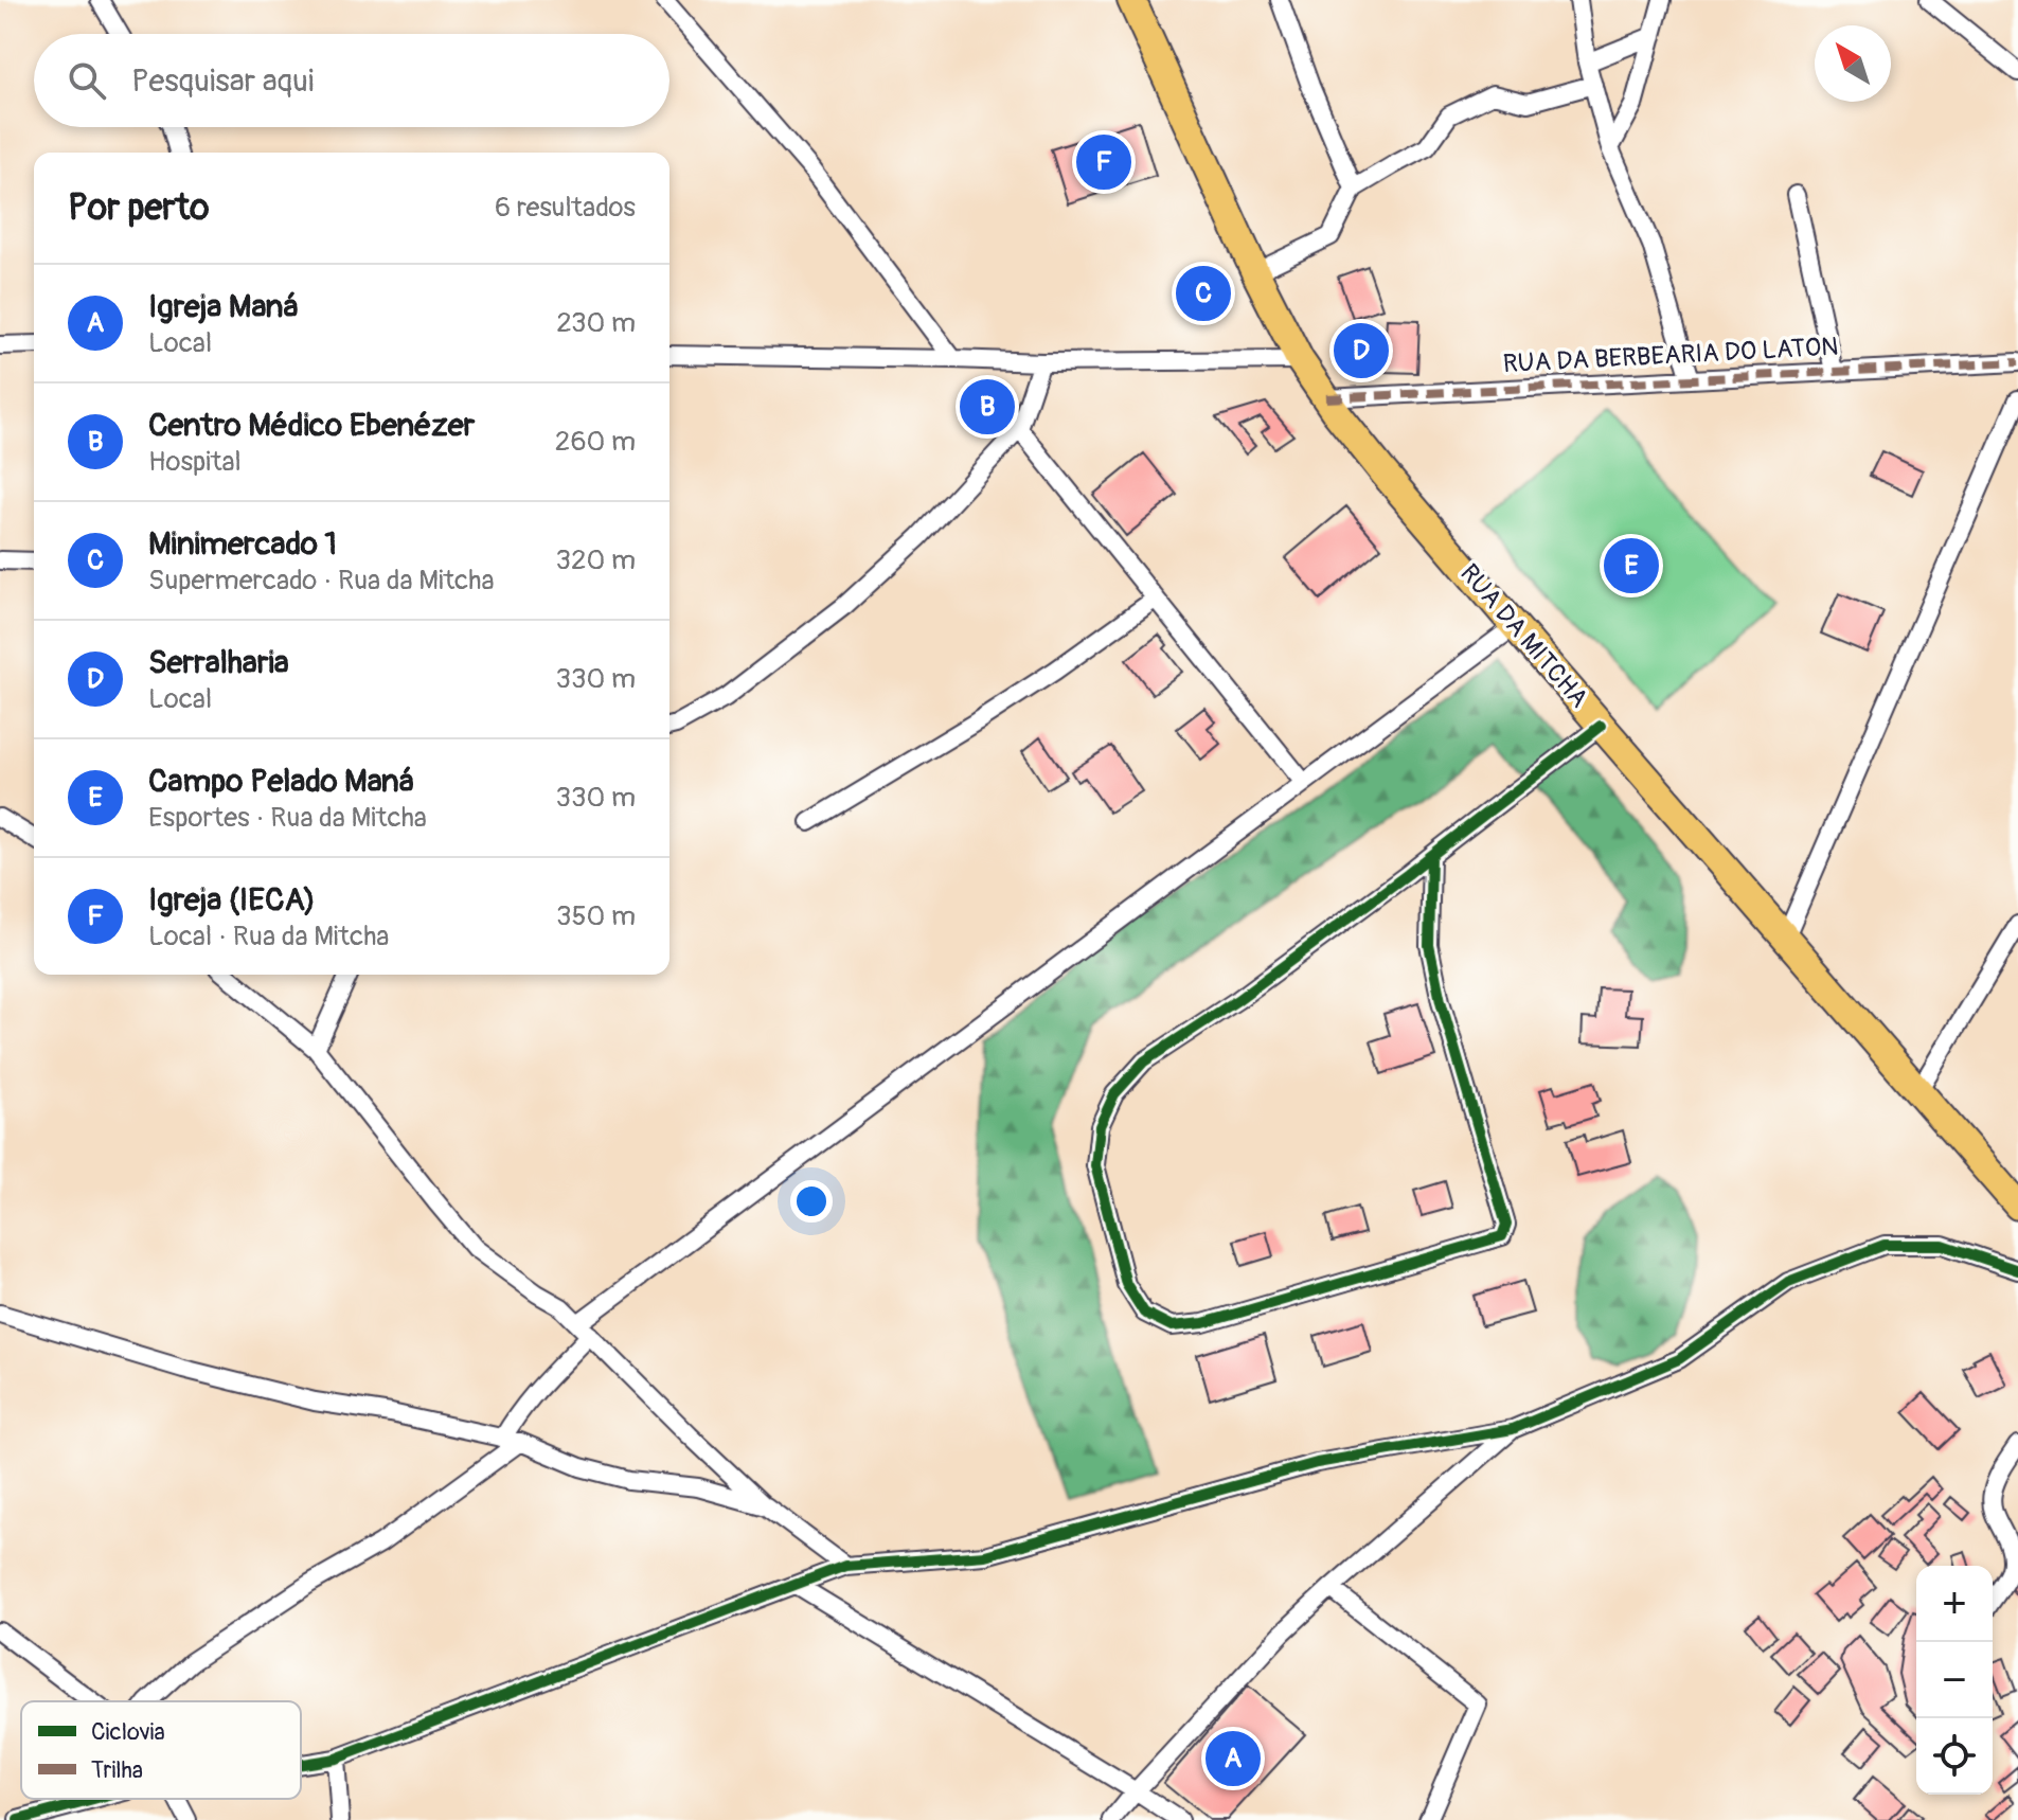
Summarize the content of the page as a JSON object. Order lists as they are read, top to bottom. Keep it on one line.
{"streets":{"main road":["RUA DA MITCHA"],"street":["RUA DA BERBEARIA DO LATON"]},"crossings":[["RUA DA BERBEARIA DO LATON","RUA DA MITCHA"]],"legend":["Ciclovia","Trilha"],"north":"top left","page":{"search":"Pesquisar aqui","pins":["F","C","D","B","E","A"],"heading":["Por perto","6 resultados"],"list":[{"mark":"A","name":"Igreja Maná","note":"Local","value":"230 m"},{"mark":"B","name":"Centro Médico Ebenézer","note":"Hospital","value":"260 m"},{"mark":"C","name":"Minimercado 1","note":"Supermercado · Rua da Mitcha","value":"320 m"},{"mark":"D","name":"Serralharia","note":"Local","value":"330 m"},{"mark":"E","name":"Campo Pelado Maná","note":"Esportes · Rua da Mitcha","value":"330 m"},{"mark":"F","name":"Igreja (IECA)","note":"Local · Rua da Mitcha","value":"350 m"}],"map_buttons":["+","−"]}}
